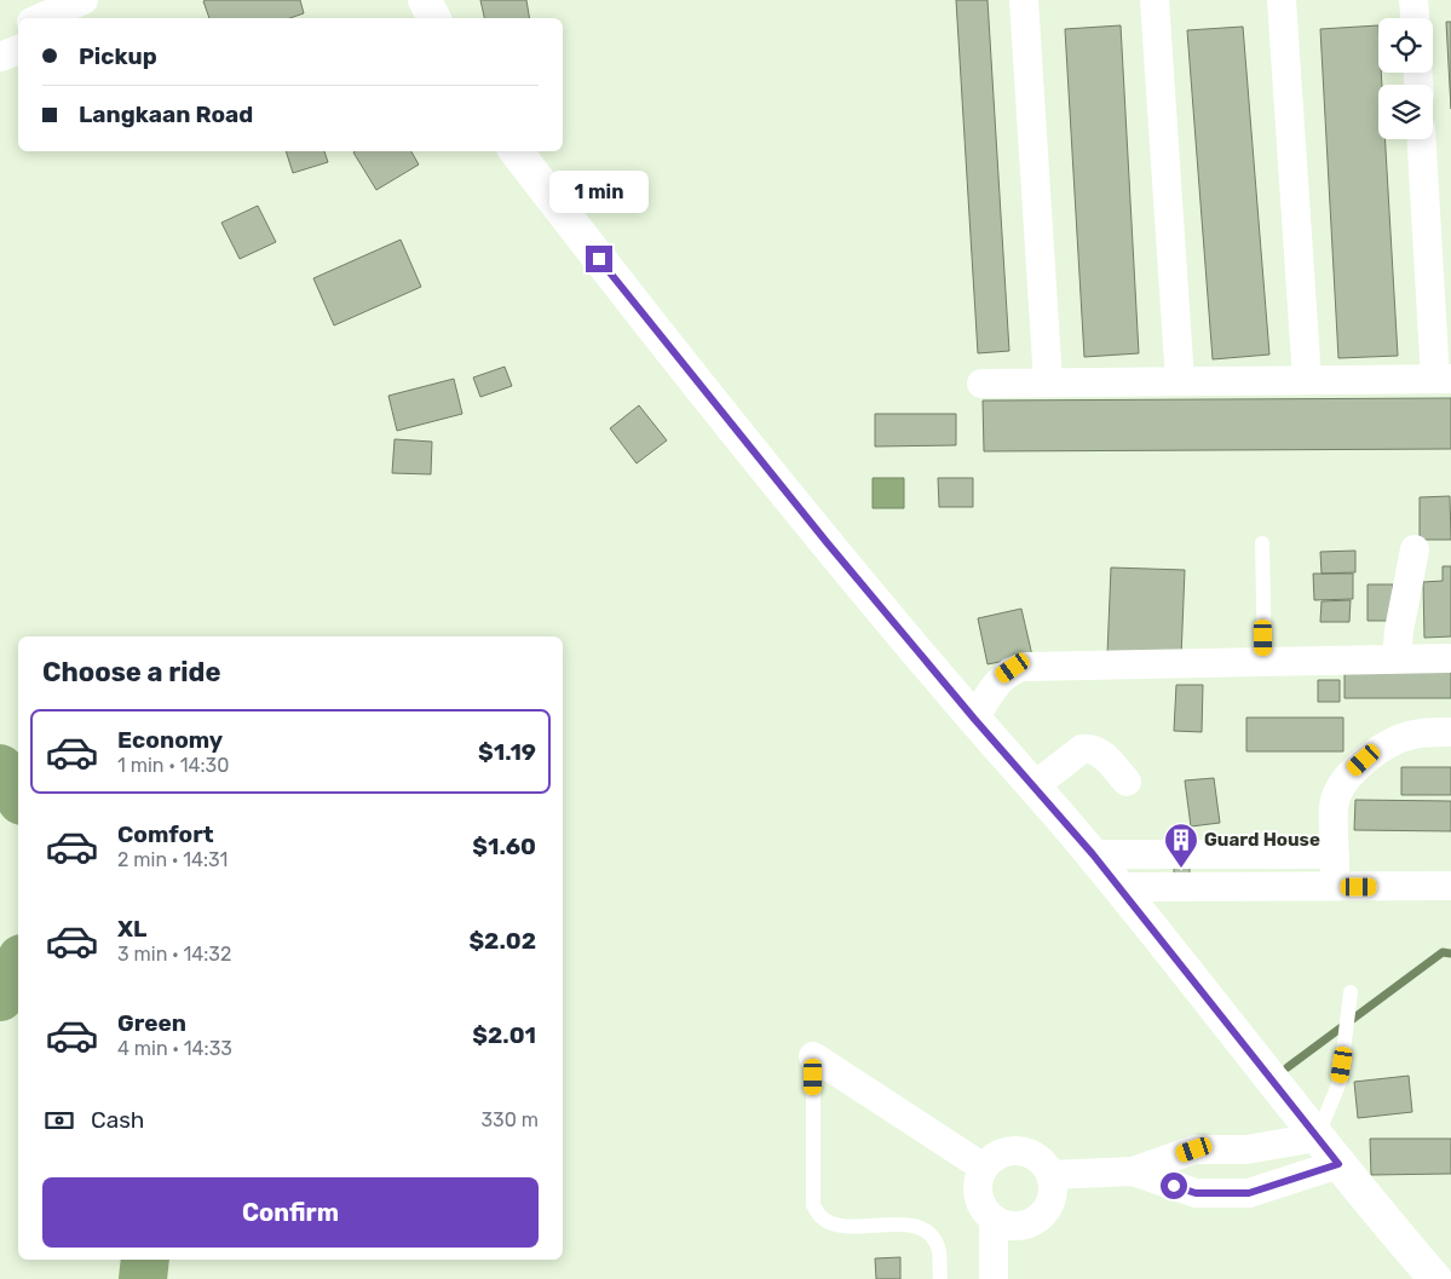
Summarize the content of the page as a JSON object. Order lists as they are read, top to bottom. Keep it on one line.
{"places":{"building":["Guard House"]},"page":{"banner":["Pickup","Langkaan Road"],"bubble":"1 min","heading":"Choose a ride","list":[{"name":"Economy","note":"1 min · 14:30","value":"$1.19"},{"name":"Comfort","note":"2 min · 14:31","value":"$1.60"},{"name":"XL","note":"3 min · 14:32","value":"$2.02"},{"name":"Green","note":"4 min · 14:33","value":"$2.01"}],"pay":["Cash","330 m"],"buttons":"Confirm"}}
